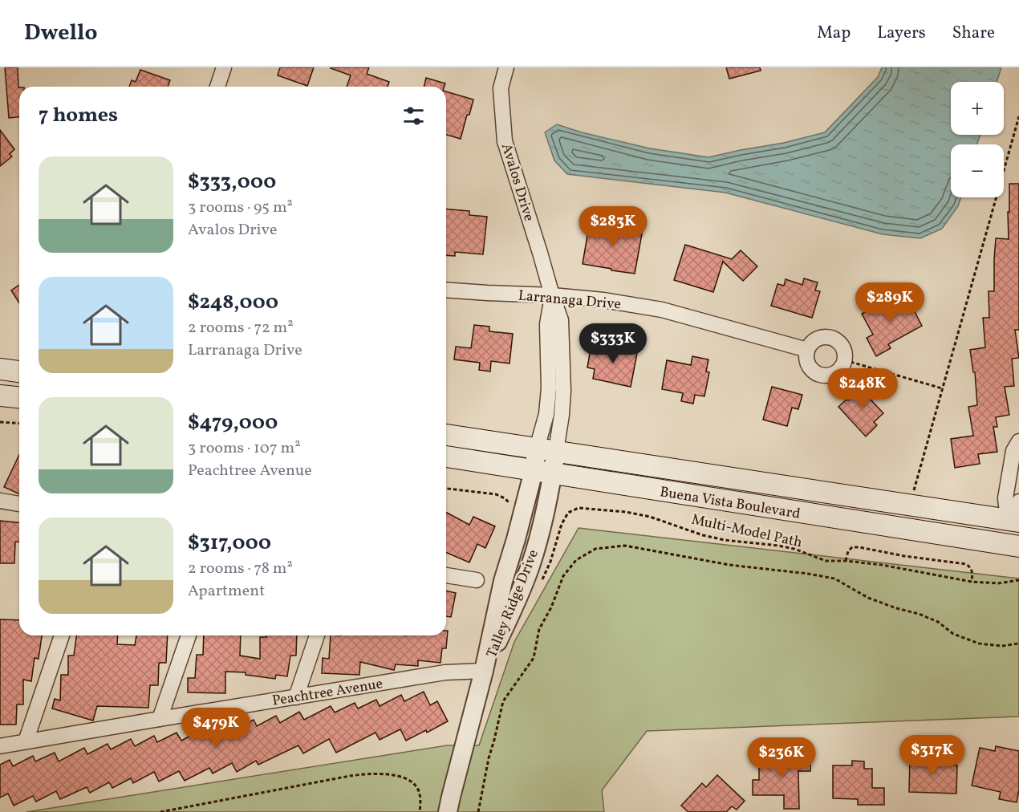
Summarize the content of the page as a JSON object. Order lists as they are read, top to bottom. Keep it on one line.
{"streets":{"main road":["Buena Vista Boulevard"],"street":["Avalos Drive","Larranaga Drive","Talley Ridge Drive","Peachtree Avenue"],"path":["Multi-Model Path"]},"crossings":[["Avalos Drive","Larranaga Drive"],["Avalos Drive","Buena Vista Boulevard"],["Avalos Drive","Talley Ridge Drive"],["Buena Vista Boulevard","Talley Ridge Drive"],["Talley Ridge Drive","Peachtree Avenue"]],"page":{"header":"Dwello","nav":["Map","Layers","Share"],"map_buttons":["+","−"],"heading":"7 homes","list":[{"name":"$333,000","note":"3 rooms · 95 m² · Avalos Drive"},{"name":"$248,000","note":"2 rooms · 72 m² · Larranaga Drive"},{"name":"$479,000","note":"3 rooms · 107 m² · Peachtree Avenue"},{"name":"$317,000","note":"2 rooms · 78 m² · Apartment"}],"price":["$283K","$289K","$333K","$248K","$479K","$317K","$236K"]}}
